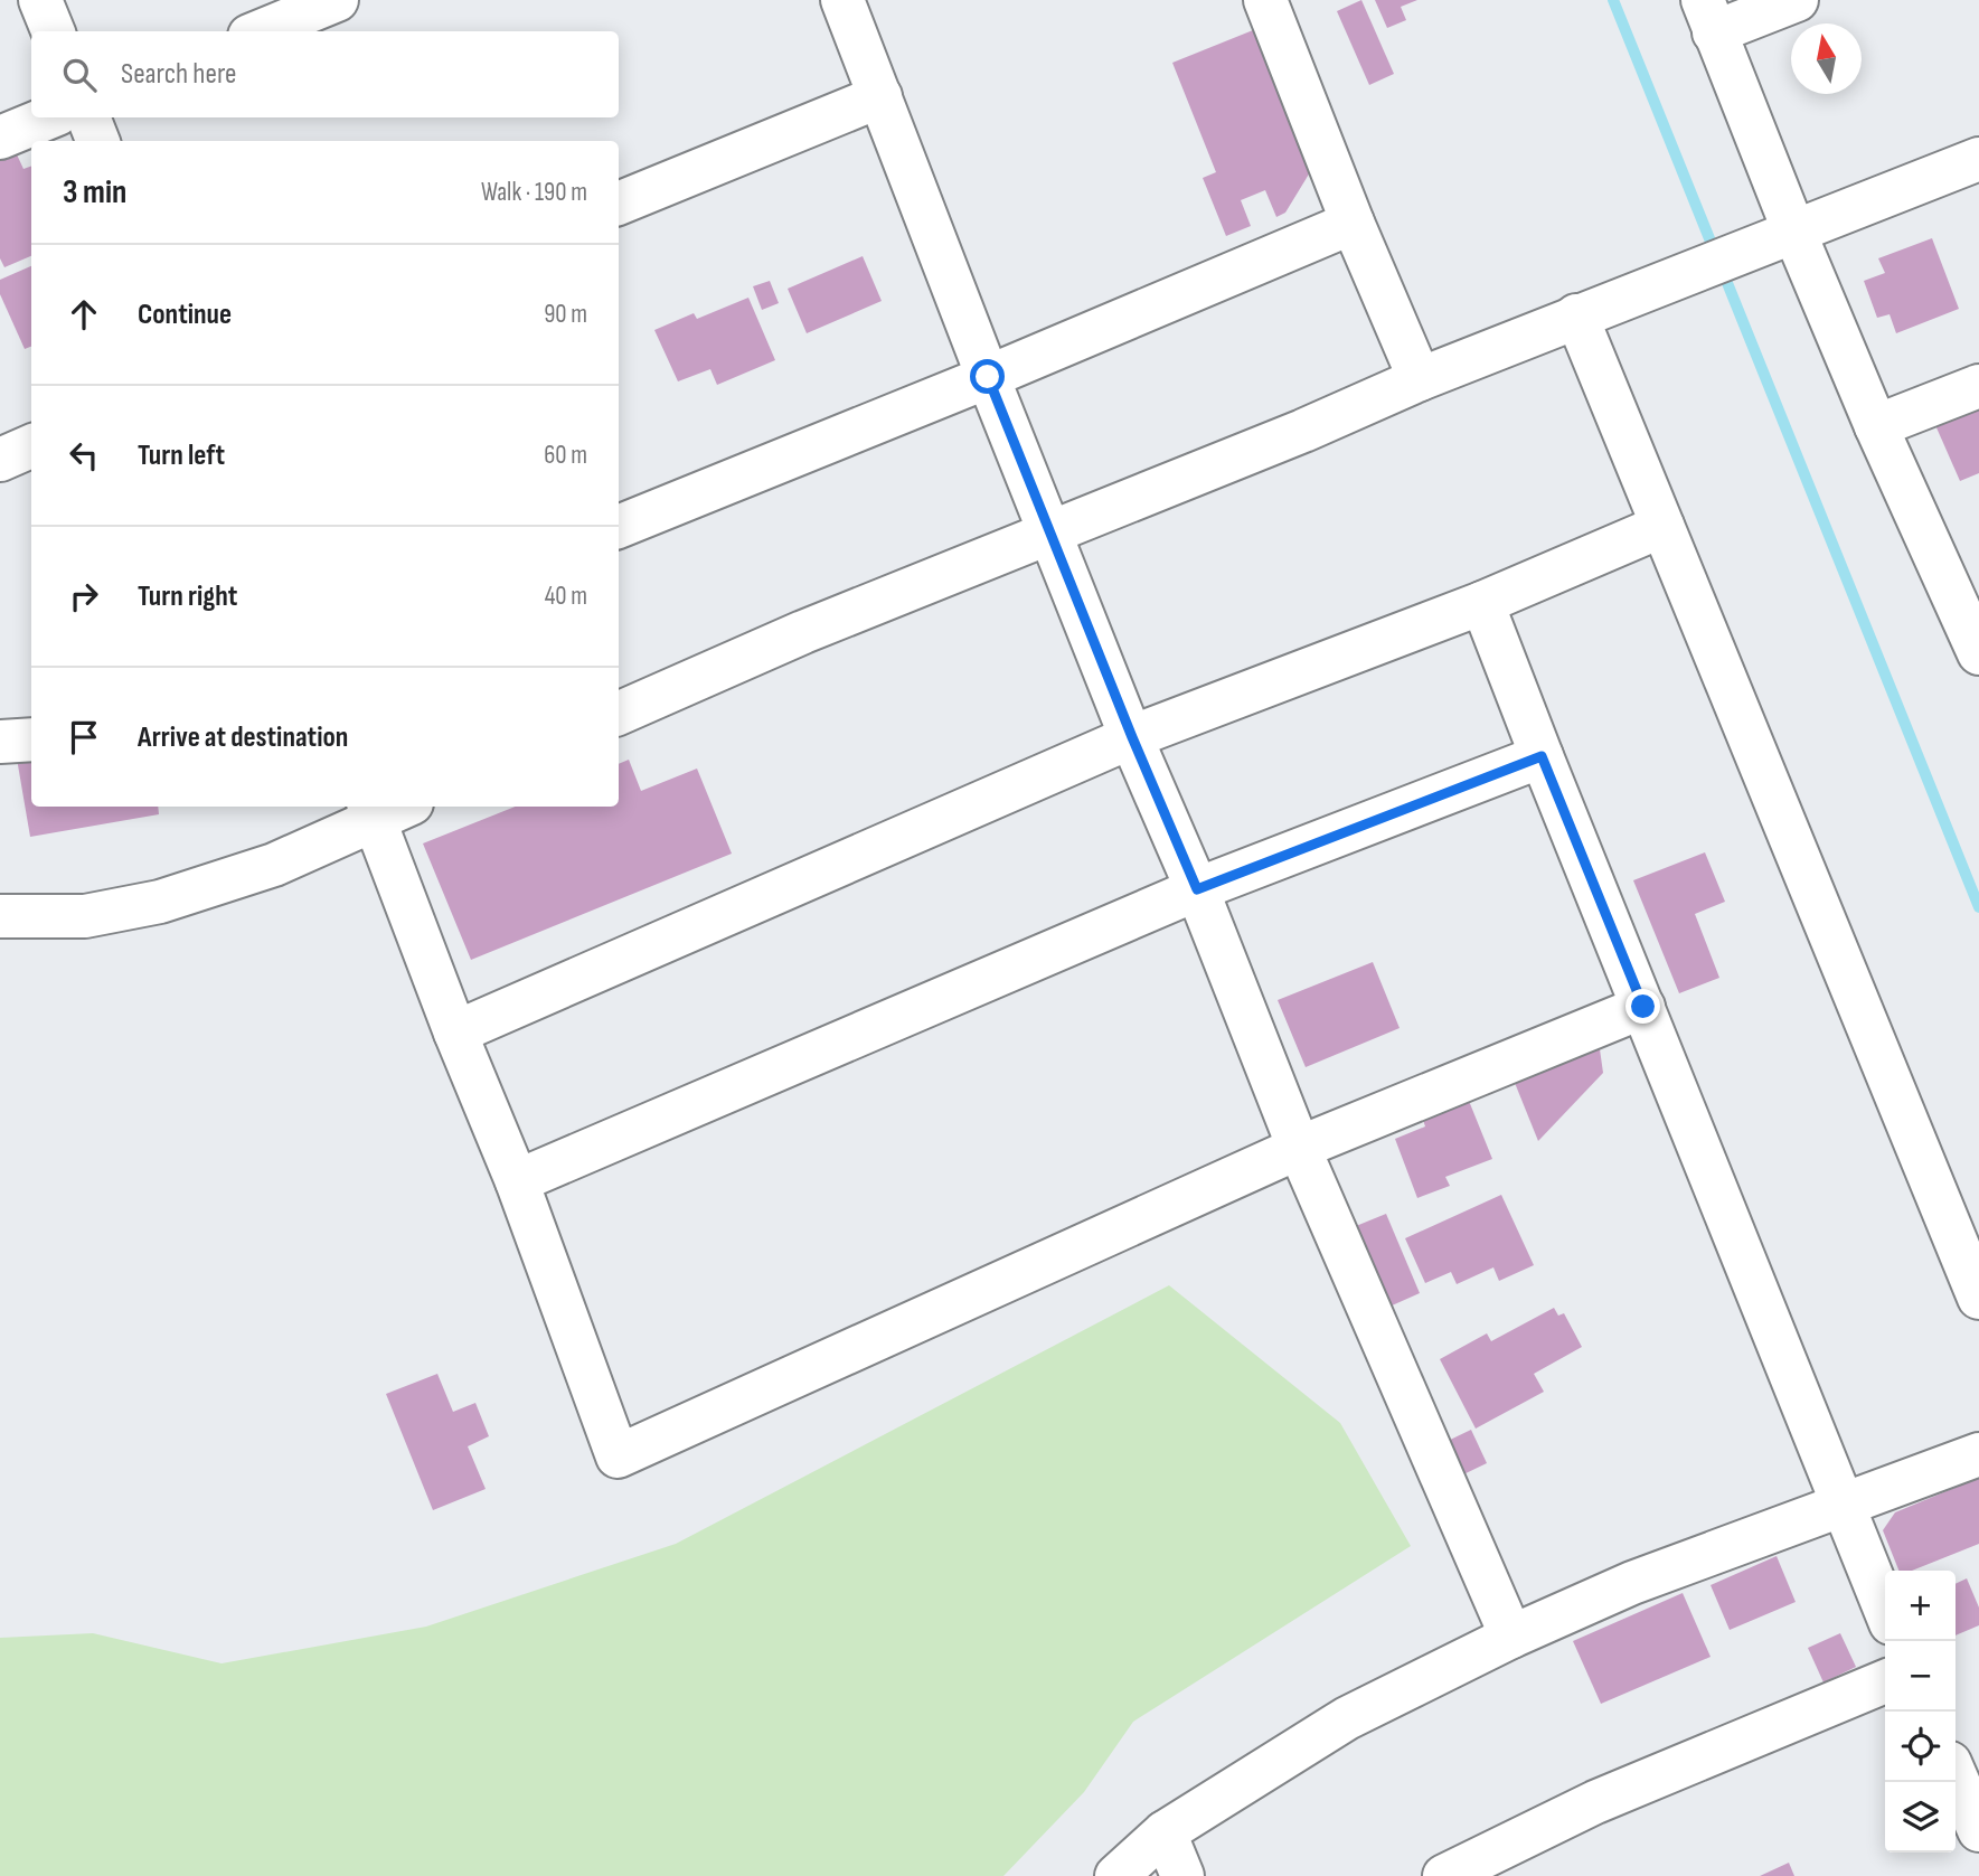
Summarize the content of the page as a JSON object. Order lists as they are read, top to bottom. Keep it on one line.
{"north":"top","page":{"search":"Search here","heading":["3 min","Walk · 190 m"],"list":[["Continue","90 m"],["Turn left","60 m"],["Turn right","40 m"],"Arrive at destination"],"map_buttons":["+","−"]}}
